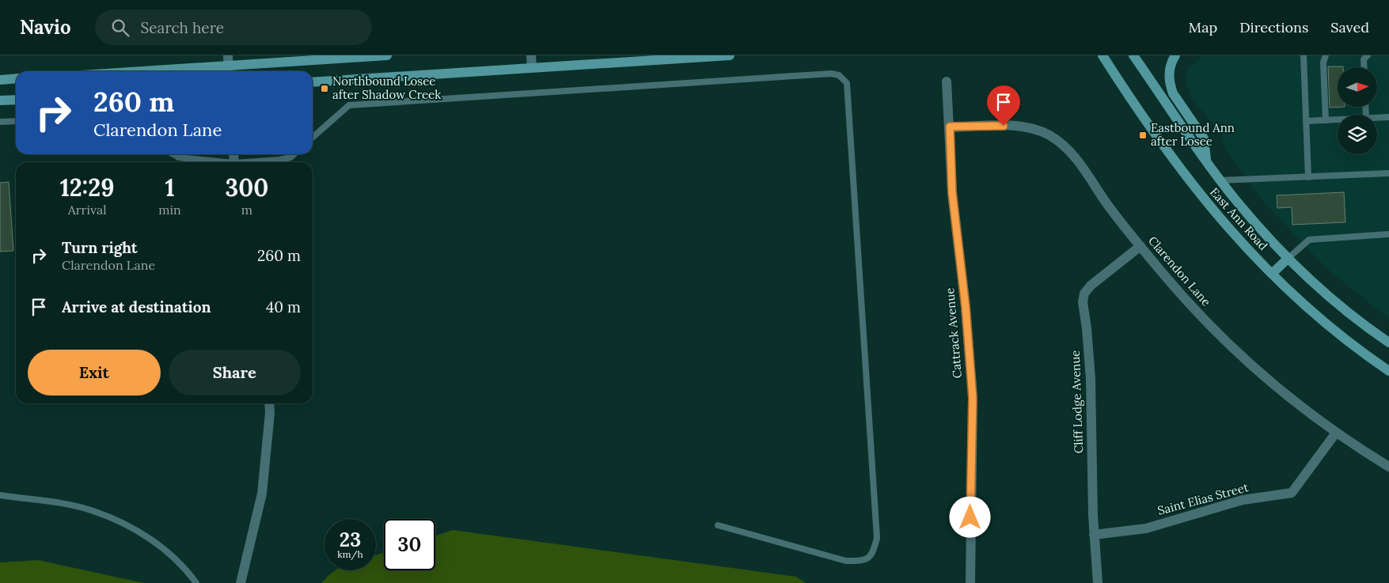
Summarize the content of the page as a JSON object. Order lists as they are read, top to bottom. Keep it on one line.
{"streets":{"main road":["East Ann Road"],"street":["Clarendon Lane","Cattrack Avenue","Cliff Lodge Avenue","Saint Elias Street"]},"crossings":[["Clarendon Lane","Cattrack Avenue"],["Clarendon Lane","Cliff Lodge Avenue"],["Clarendon Lane","Saint Elias Street"],["Cliff Lodge Avenue","Saint Elias Street"]],"places":{"transit":["Northbound Losee after Shadow Creek","Eastbound Ann after Losee"]},"north":"right","page":{"header":"Navio","search":"Search here","nav":["Map","Directions","Saved"],"turn":["260 m","Clarendon Lane"],"eta":["12:29","Arrival","1","min","300","m"],"list":[{"name":"Turn right","note":"Clarendon Lane","value":"260 m"},{"name":"Arrive at destination","value":"40 m"}],"buttons":["Exit","Share"],"speed":"23 km/h","limit":"30"}}
